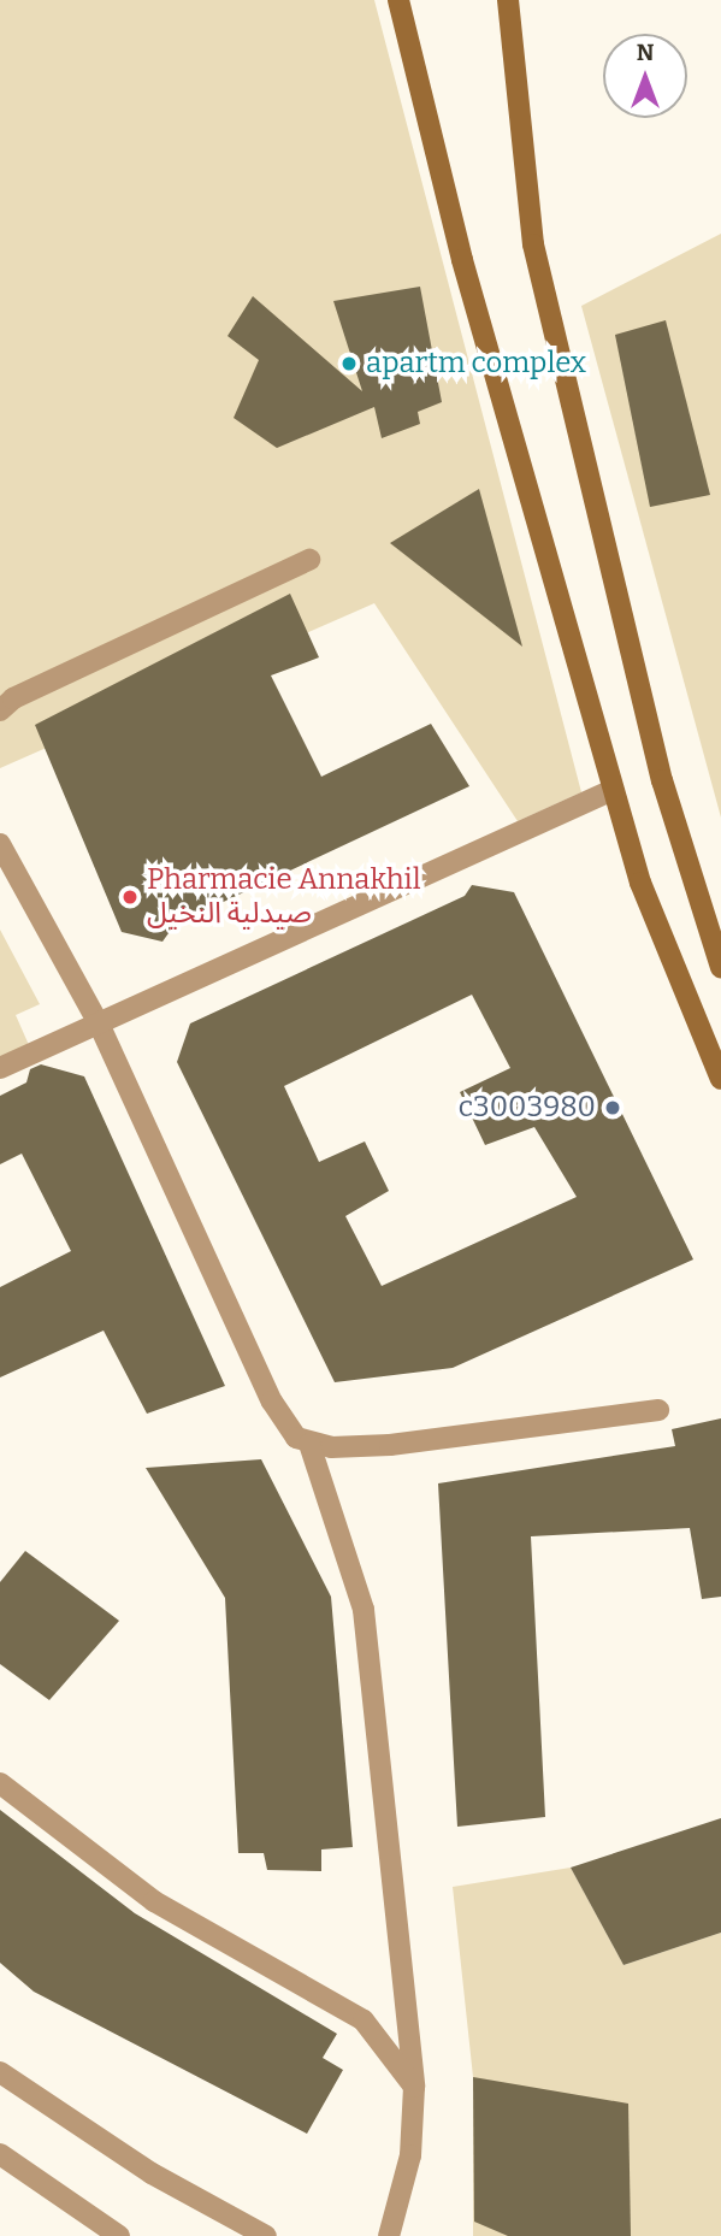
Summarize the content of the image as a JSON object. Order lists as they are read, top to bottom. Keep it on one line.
{"places":["apartm complex","Pharmacie Annakhil صيدلية النخيل","c3003980"],"north":"top"}
